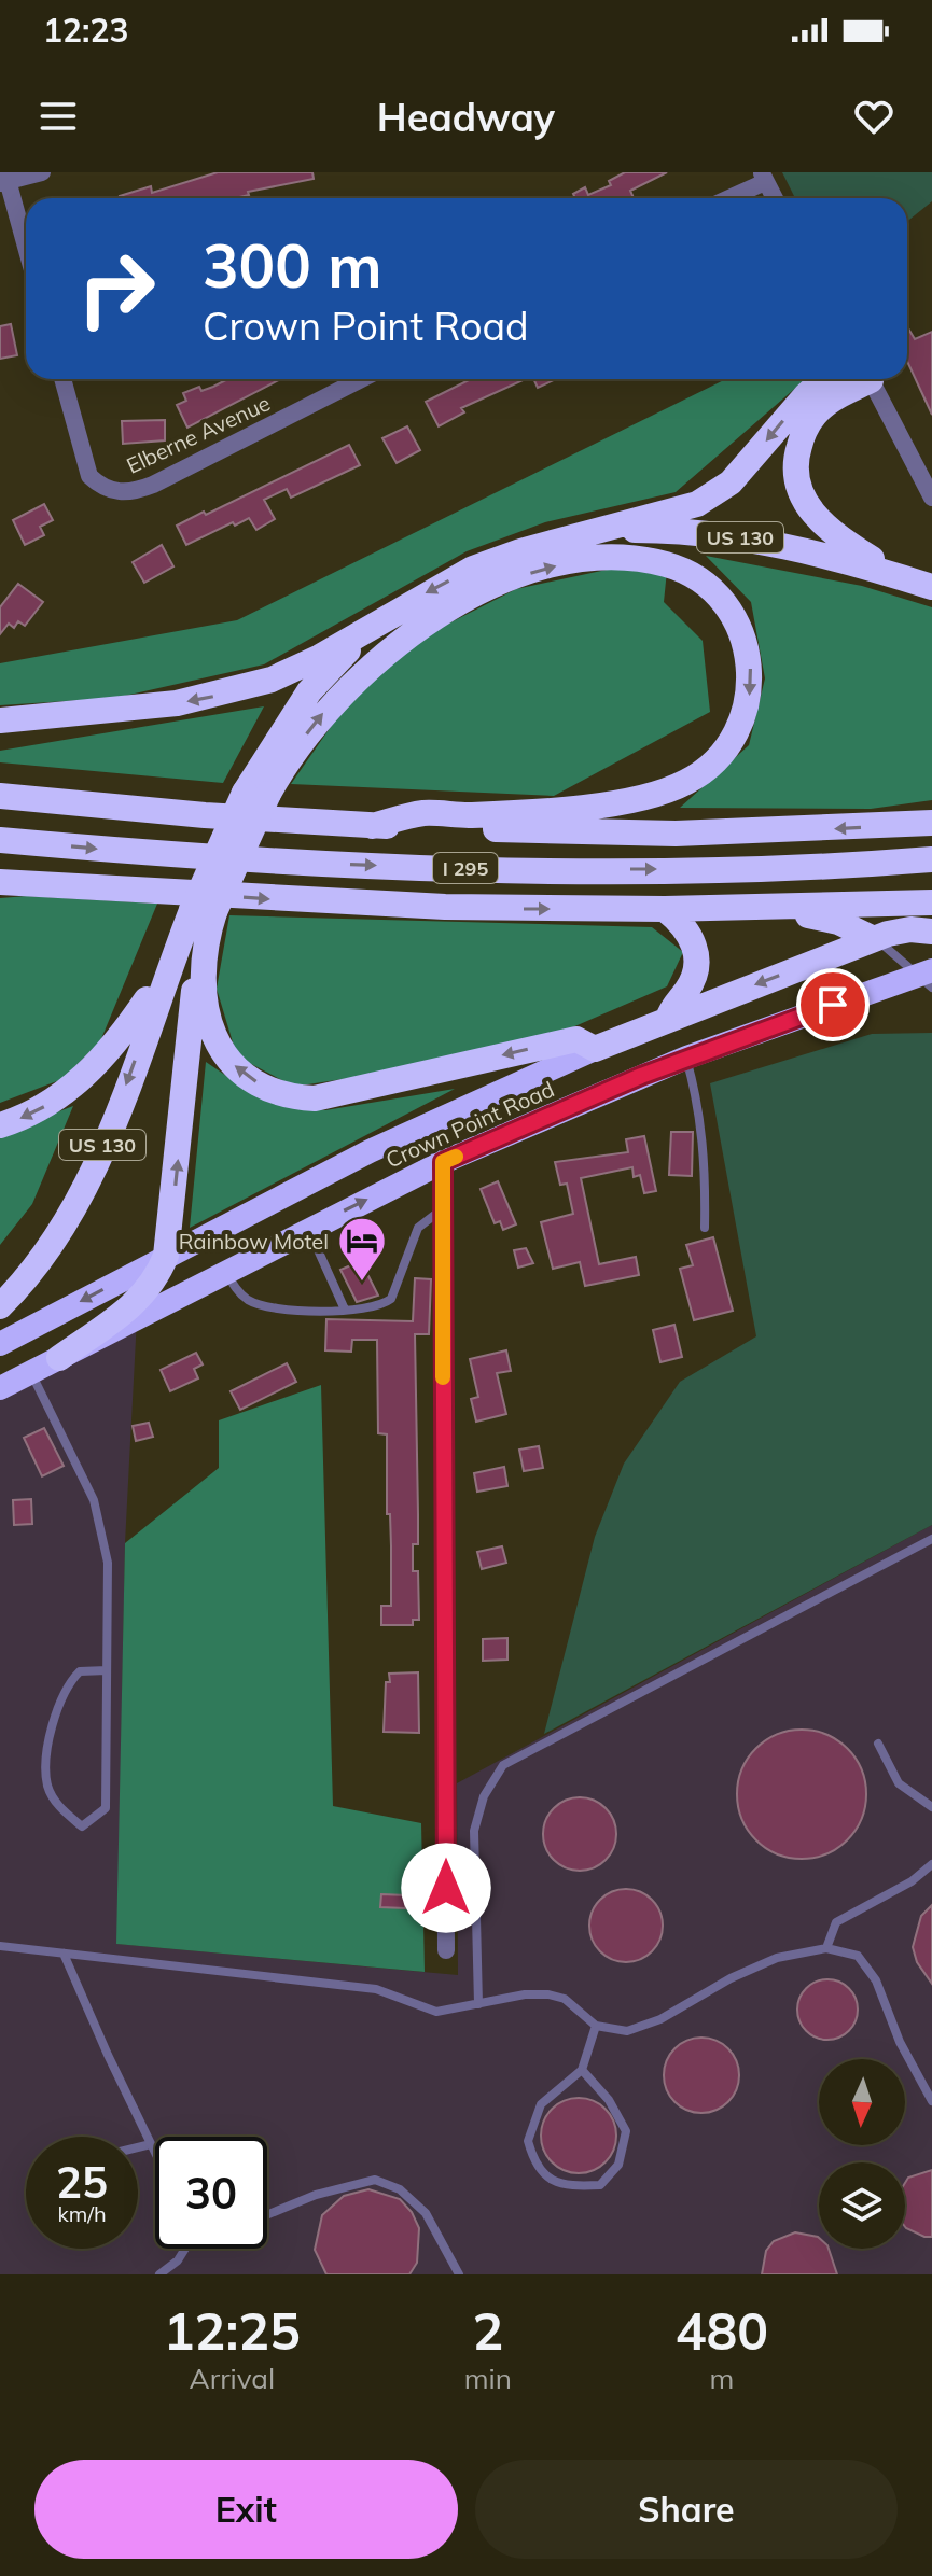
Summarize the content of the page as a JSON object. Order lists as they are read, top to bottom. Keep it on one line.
{"streets":{"highway":["US 130","I 295","Crown Point Road"],"street":["Elberne Avenue"]},"places":{"hotel":["Rainbow Motel"]},"north":"bottom","page":{"status":"12:23","header":"Headway","turn":["300 m","Crown Point Road"],"speed":"25 km/h","limit":"30","eta":["12:25","Arrival","2","min","480","m"],"buttons":["Exit","Share"]}}
